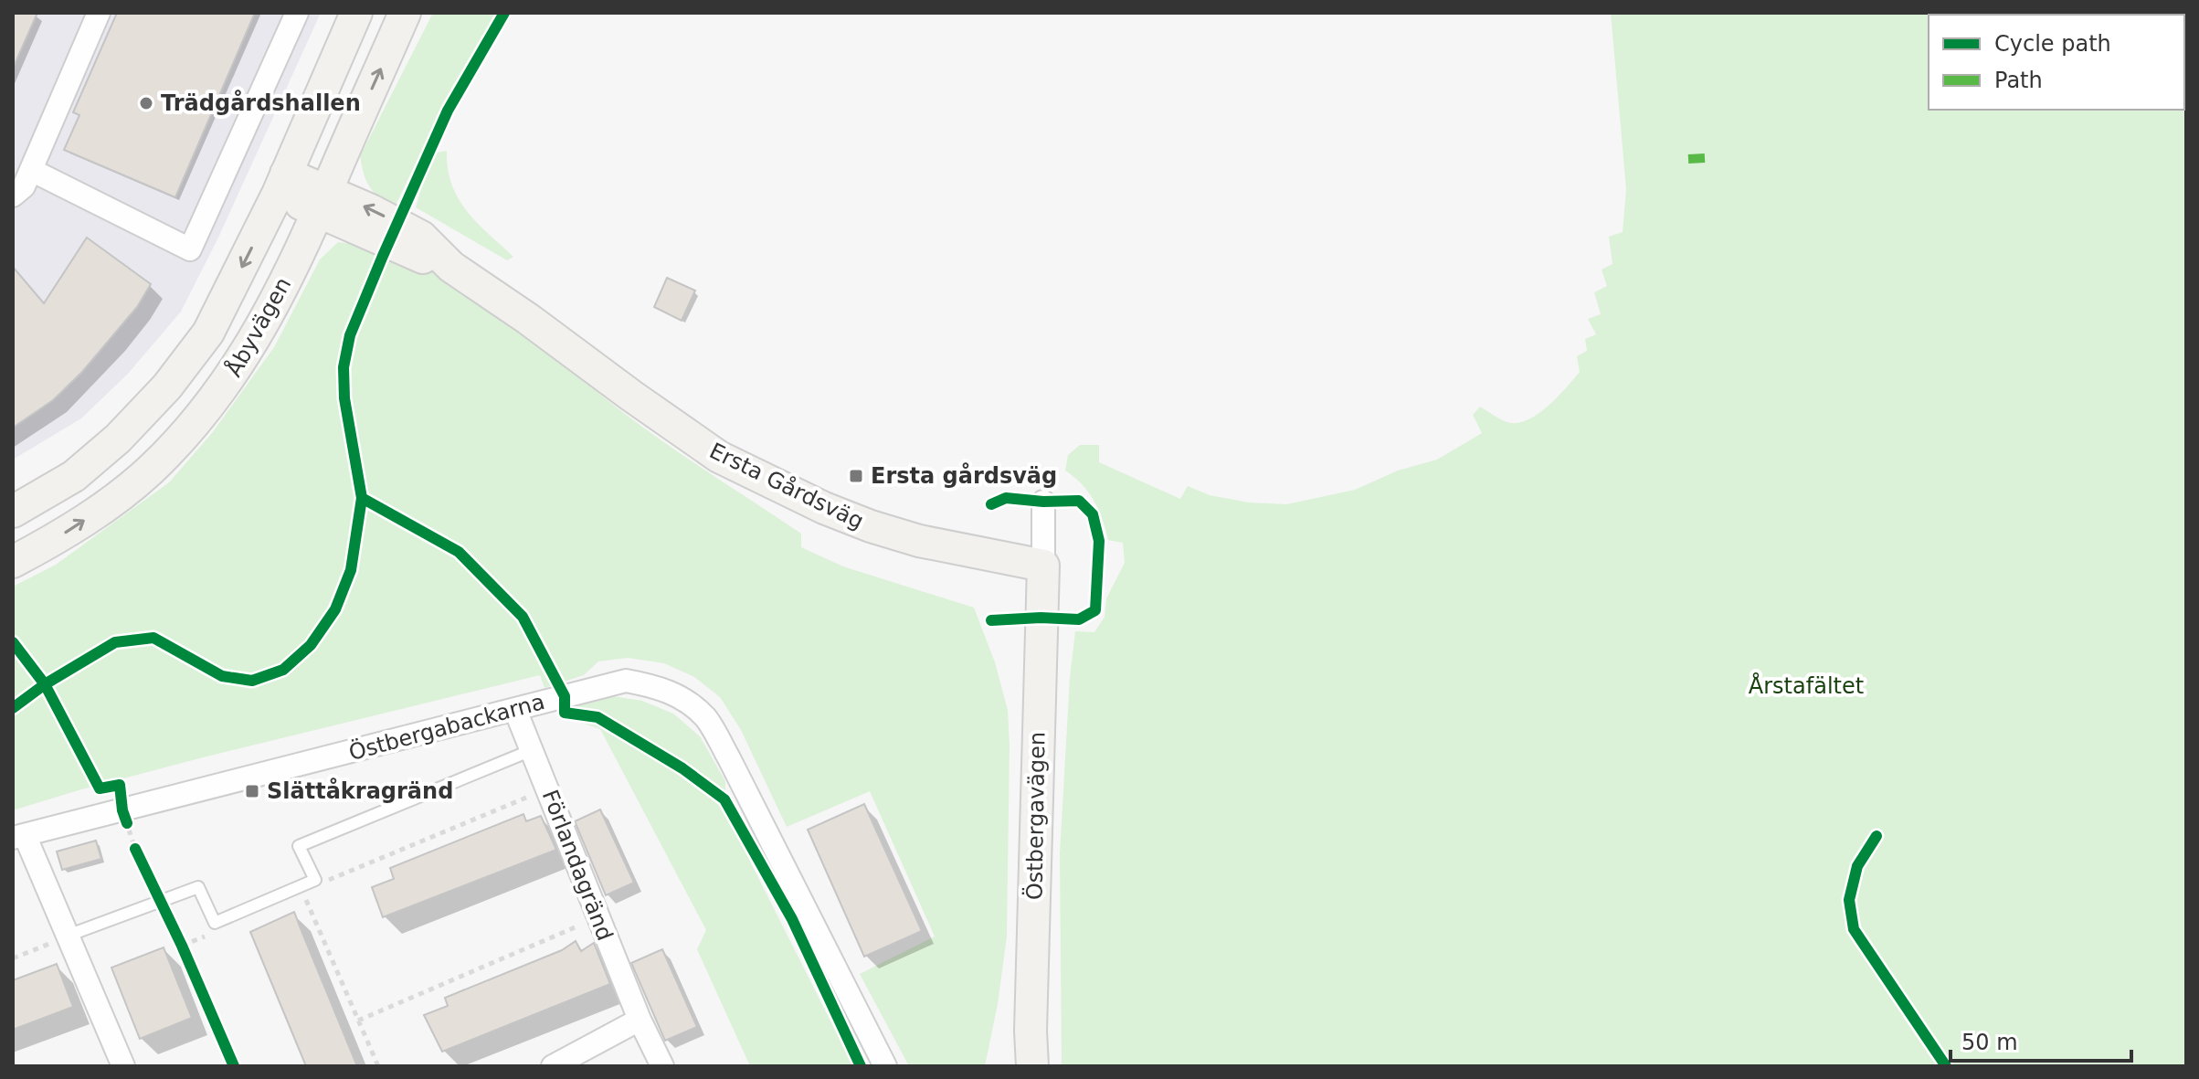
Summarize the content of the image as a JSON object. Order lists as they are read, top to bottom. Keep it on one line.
{"streets":{"street":["Åbyvägen","Ersta Gårdsväg","Östbergabackarna","Östbergavägen","Förlandagränd"]},"crossings":[["Åbyvägen","Ersta Gårdsväg"],["Ersta Gårdsväg","Östbergavägen"],["Östbergabackarna","Förlandagränd"]],"parks":["Årstafältet"],"places":{"other":["Trädgårdshallen"],"transit":["Ersta gårdsväg","Slättåkragränd"]},"legend":["Cycle path","Path"],"scale_bar":"50 m"}
